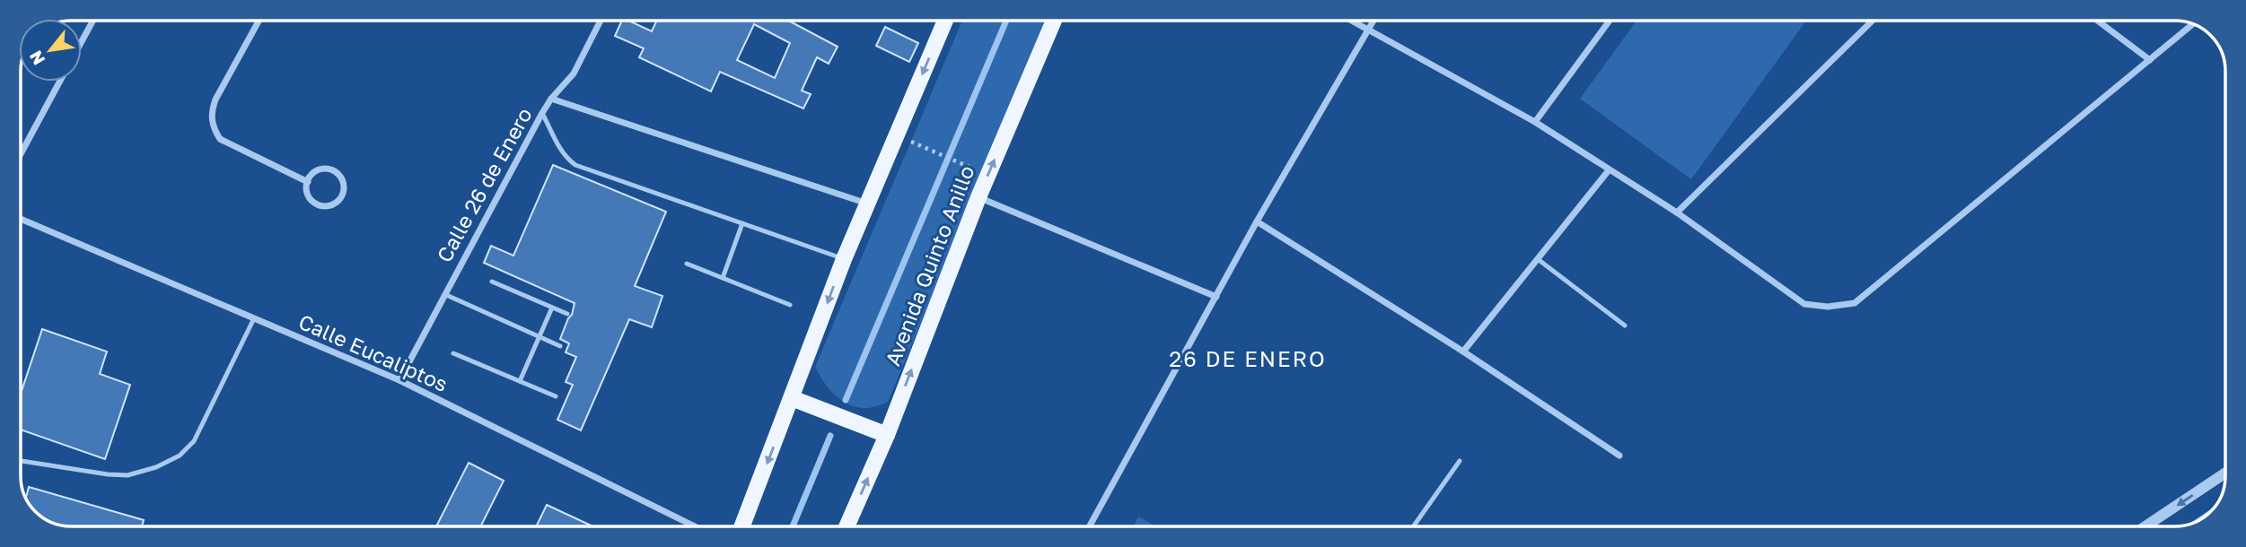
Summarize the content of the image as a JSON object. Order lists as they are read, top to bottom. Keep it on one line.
{"streets":{"main road":["Avenida Quinto Anillo"],"street":["Calle 26 de Enero","Calle Eucaliptos"]},"crossings":[["Calle 26 de Enero","Calle Eucaliptos"]],"districts":["26 DE ENERO"],"north":"bottom left"}
